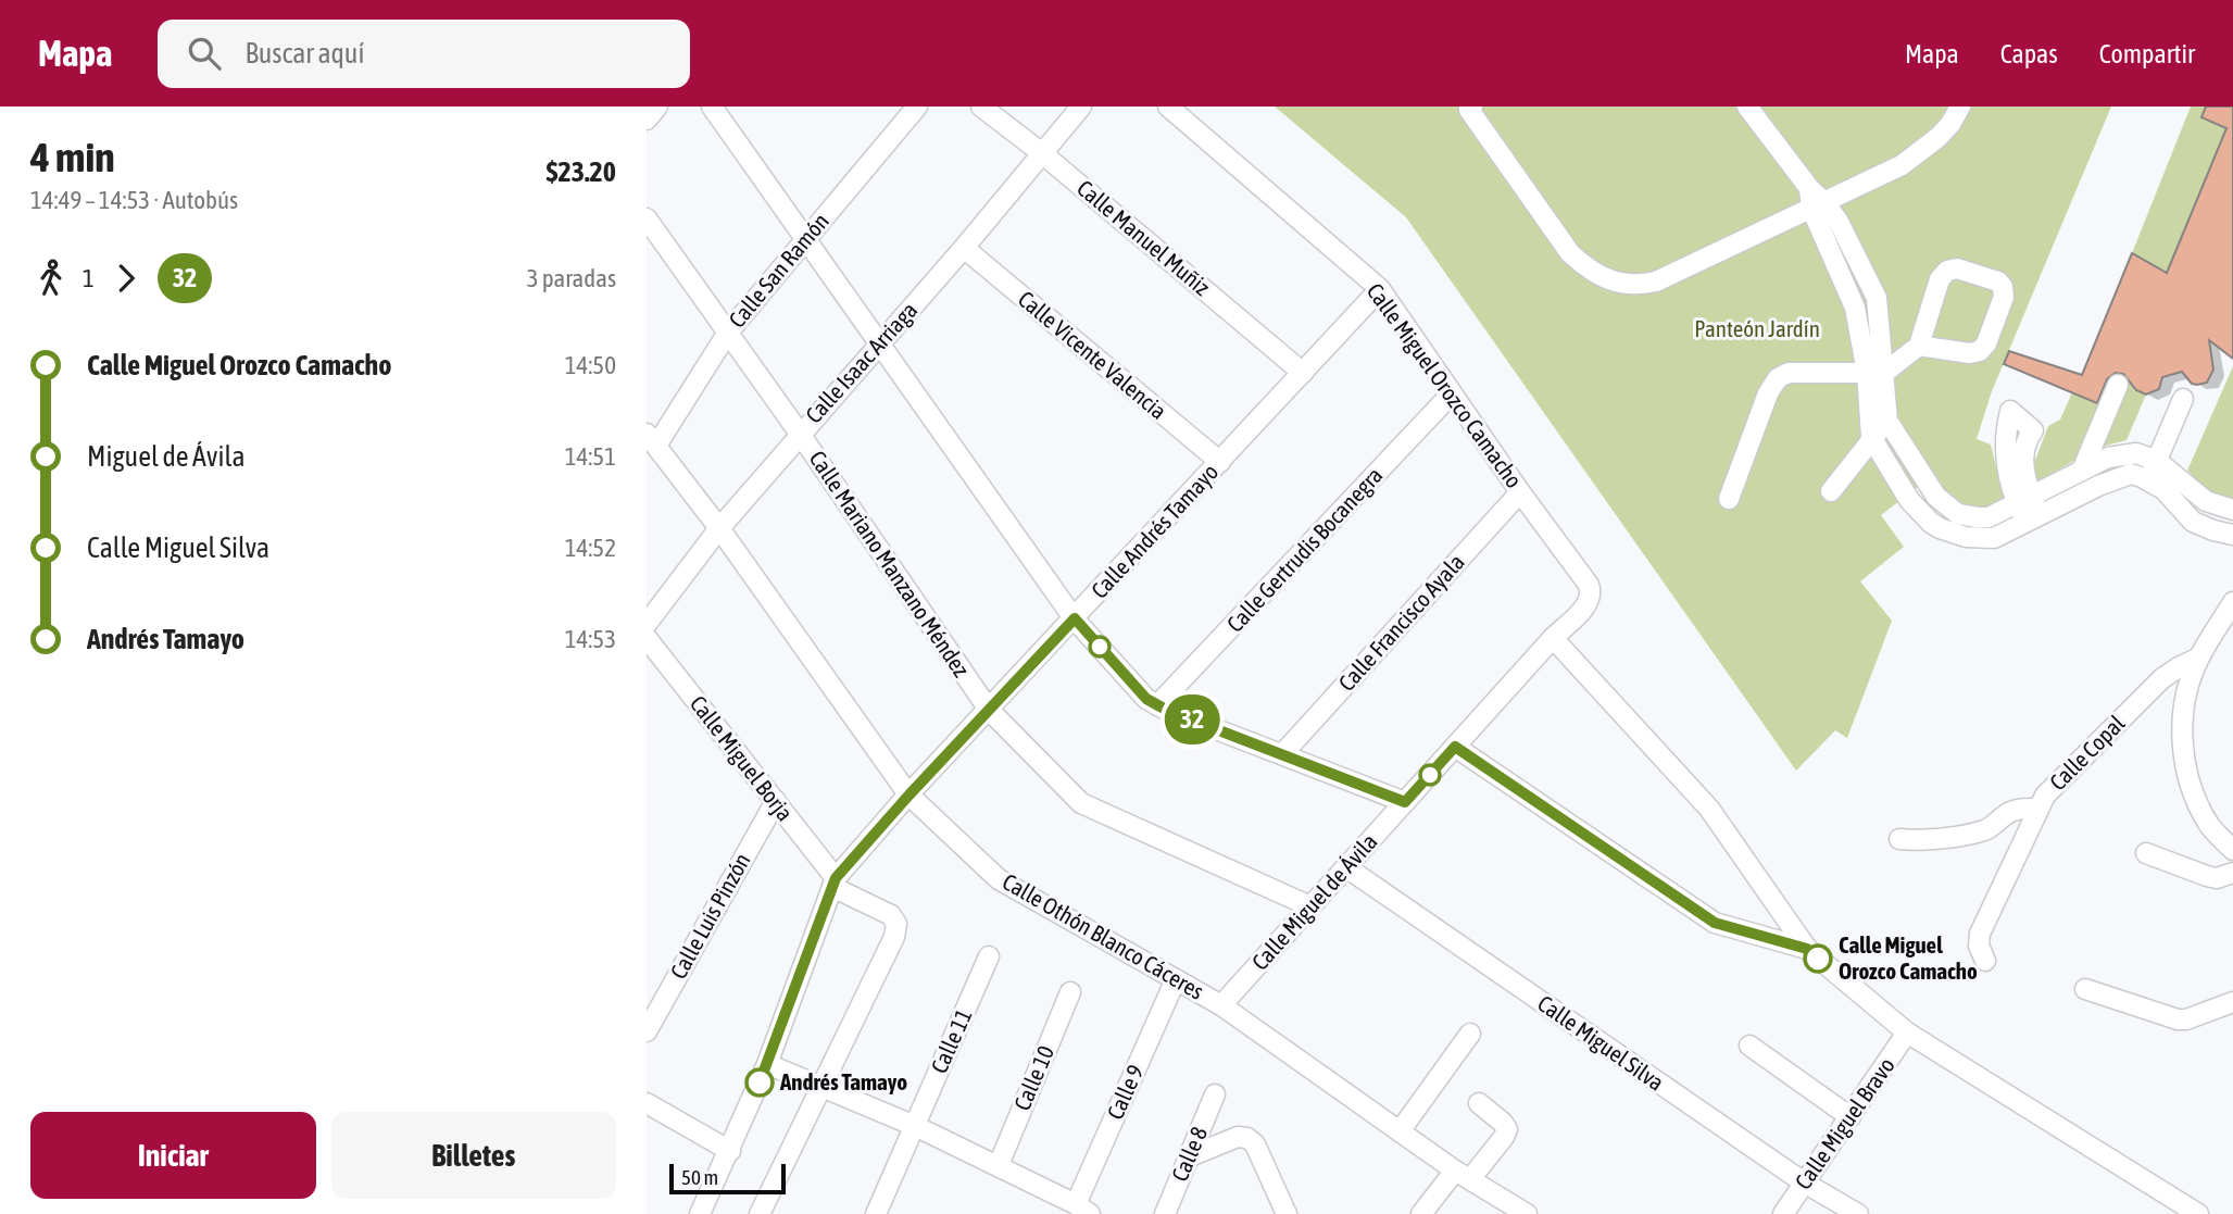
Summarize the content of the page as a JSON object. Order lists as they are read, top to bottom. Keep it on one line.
{"streets":{"street":["Calle Manuel Muñiz","Calle San Ramón","Calle Vicente Valencia","Calle Isaac Arriaga","Calle Miguel Orozco Camacho","Calle Andrés Tamayo","Calle Gertrudis Bocanegra","Calle Mariano Manzano Méndez","Calle Francisco Ayala","Calle Copal","Calle Miguel Borja","Calle Miguel de Ávila","Calle Luis Pinzón","Calle Othón Blanco Cáceres","Calle 11","Calle Miguel Silva","Calle 10","Calle 9","Calle Miguel Bravo","Calle 8"]},"crossings":[["Calle Manuel Muñiz","Calle Isaac Arriaga"],["Calle Manuel Muñiz","Calle Andrés Tamayo"],["Calle San Ramón","Calle Mariano Manzano Méndez"],["Calle San Ramón","Calle Othón Blanco Cáceres"],["Calle Vicente Valencia","Calle Isaac Arriaga"],["Calle Vicente Valencia","Calle Andrés Tamayo"],["Calle Isaac Arriaga","Calle Mariano Manzano Méndez"],["Calle Isaac Arriaga","Calle Othón Blanco Cáceres"],["Calle Miguel Orozco Camacho","Calle Andrés Tamayo"],["Calle Miguel Orozco Camacho","Calle Gertrudis Bocanegra"],["Calle Miguel Orozco Camacho","Calle Francisco Ayala"],["Calle Miguel Orozco Camacho","Calle Miguel de Ávila"],["Calle Andrés Tamayo","Calle Mariano Manzano Méndez"],["Calle Andrés Tamayo","Calle Miguel Borja"],["Calle Andrés Tamayo","Calle Othón Blanco Cáceres"],["Calle Mariano Manzano Méndez","Calle Miguel de Ávila"],["Calle Miguel Borja","Calle Luis Pinzón"],["Calle Miguel de Ávila","Calle Othón Blanco Cáceres"],["Calle Miguel de Ávila","Calle Miguel Silva"],["Calle Othón Blanco Cáceres","Calle 9"],["Calle Miguel Silva","Calle Miguel Bravo"]],"parks":["Panteón Jardín"],"places":["Calle Miguel Orozco Camacho","Andrés Tamayo"],"lines":["bus line 32"],"scale_bar":"50 m","page":{"header":"Mapa","search":"Buscar aquí","nav":["Mapa","Capas","Compartir"],"heading":["4 min","14:49 – 14:53 · Autobús","$23.20"],"on_map":"32","legs":["1","32","3 paradas"],"list":[{"name":"Calle Miguel Orozco Camacho","value":"14:50"},{"name":"Miguel de Ávila","value":"14:51"},{"name":"Calle Miguel Silva","value":"14:52"},{"name":"Andrés Tamayo","value":"14:53"}],"buttons":["Iniciar","Billetes"],"scale":"50 m"}}
